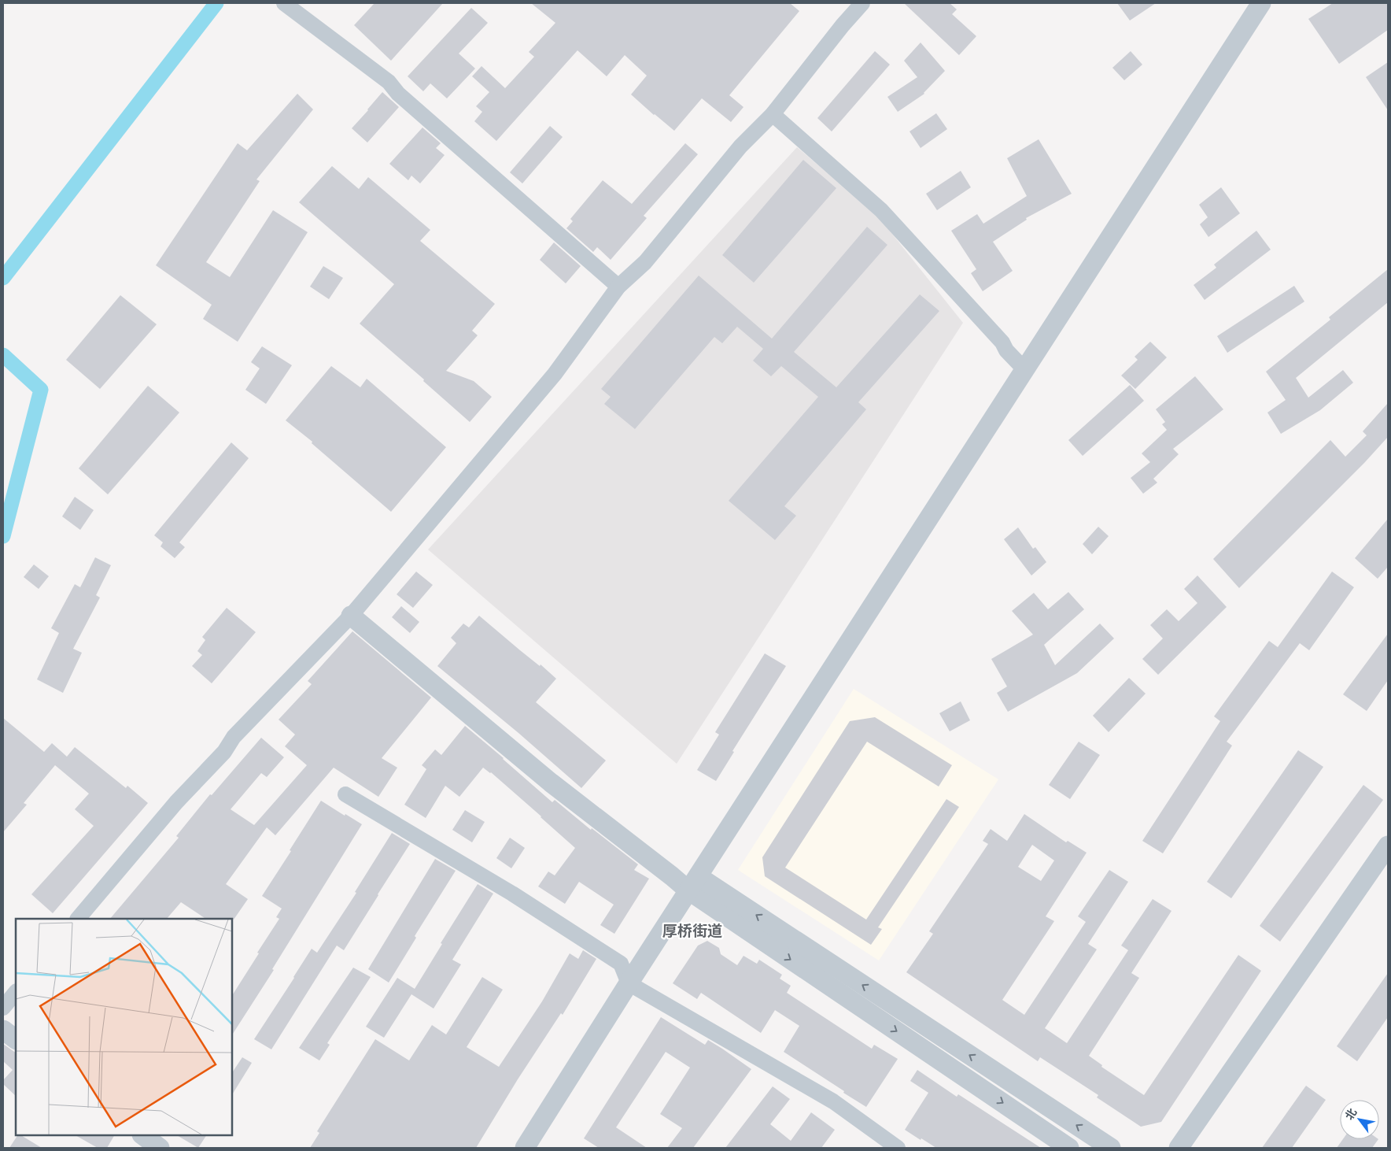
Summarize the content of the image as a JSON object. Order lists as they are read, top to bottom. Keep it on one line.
{"districts":["厚桥街道"],"north":"top left"}
